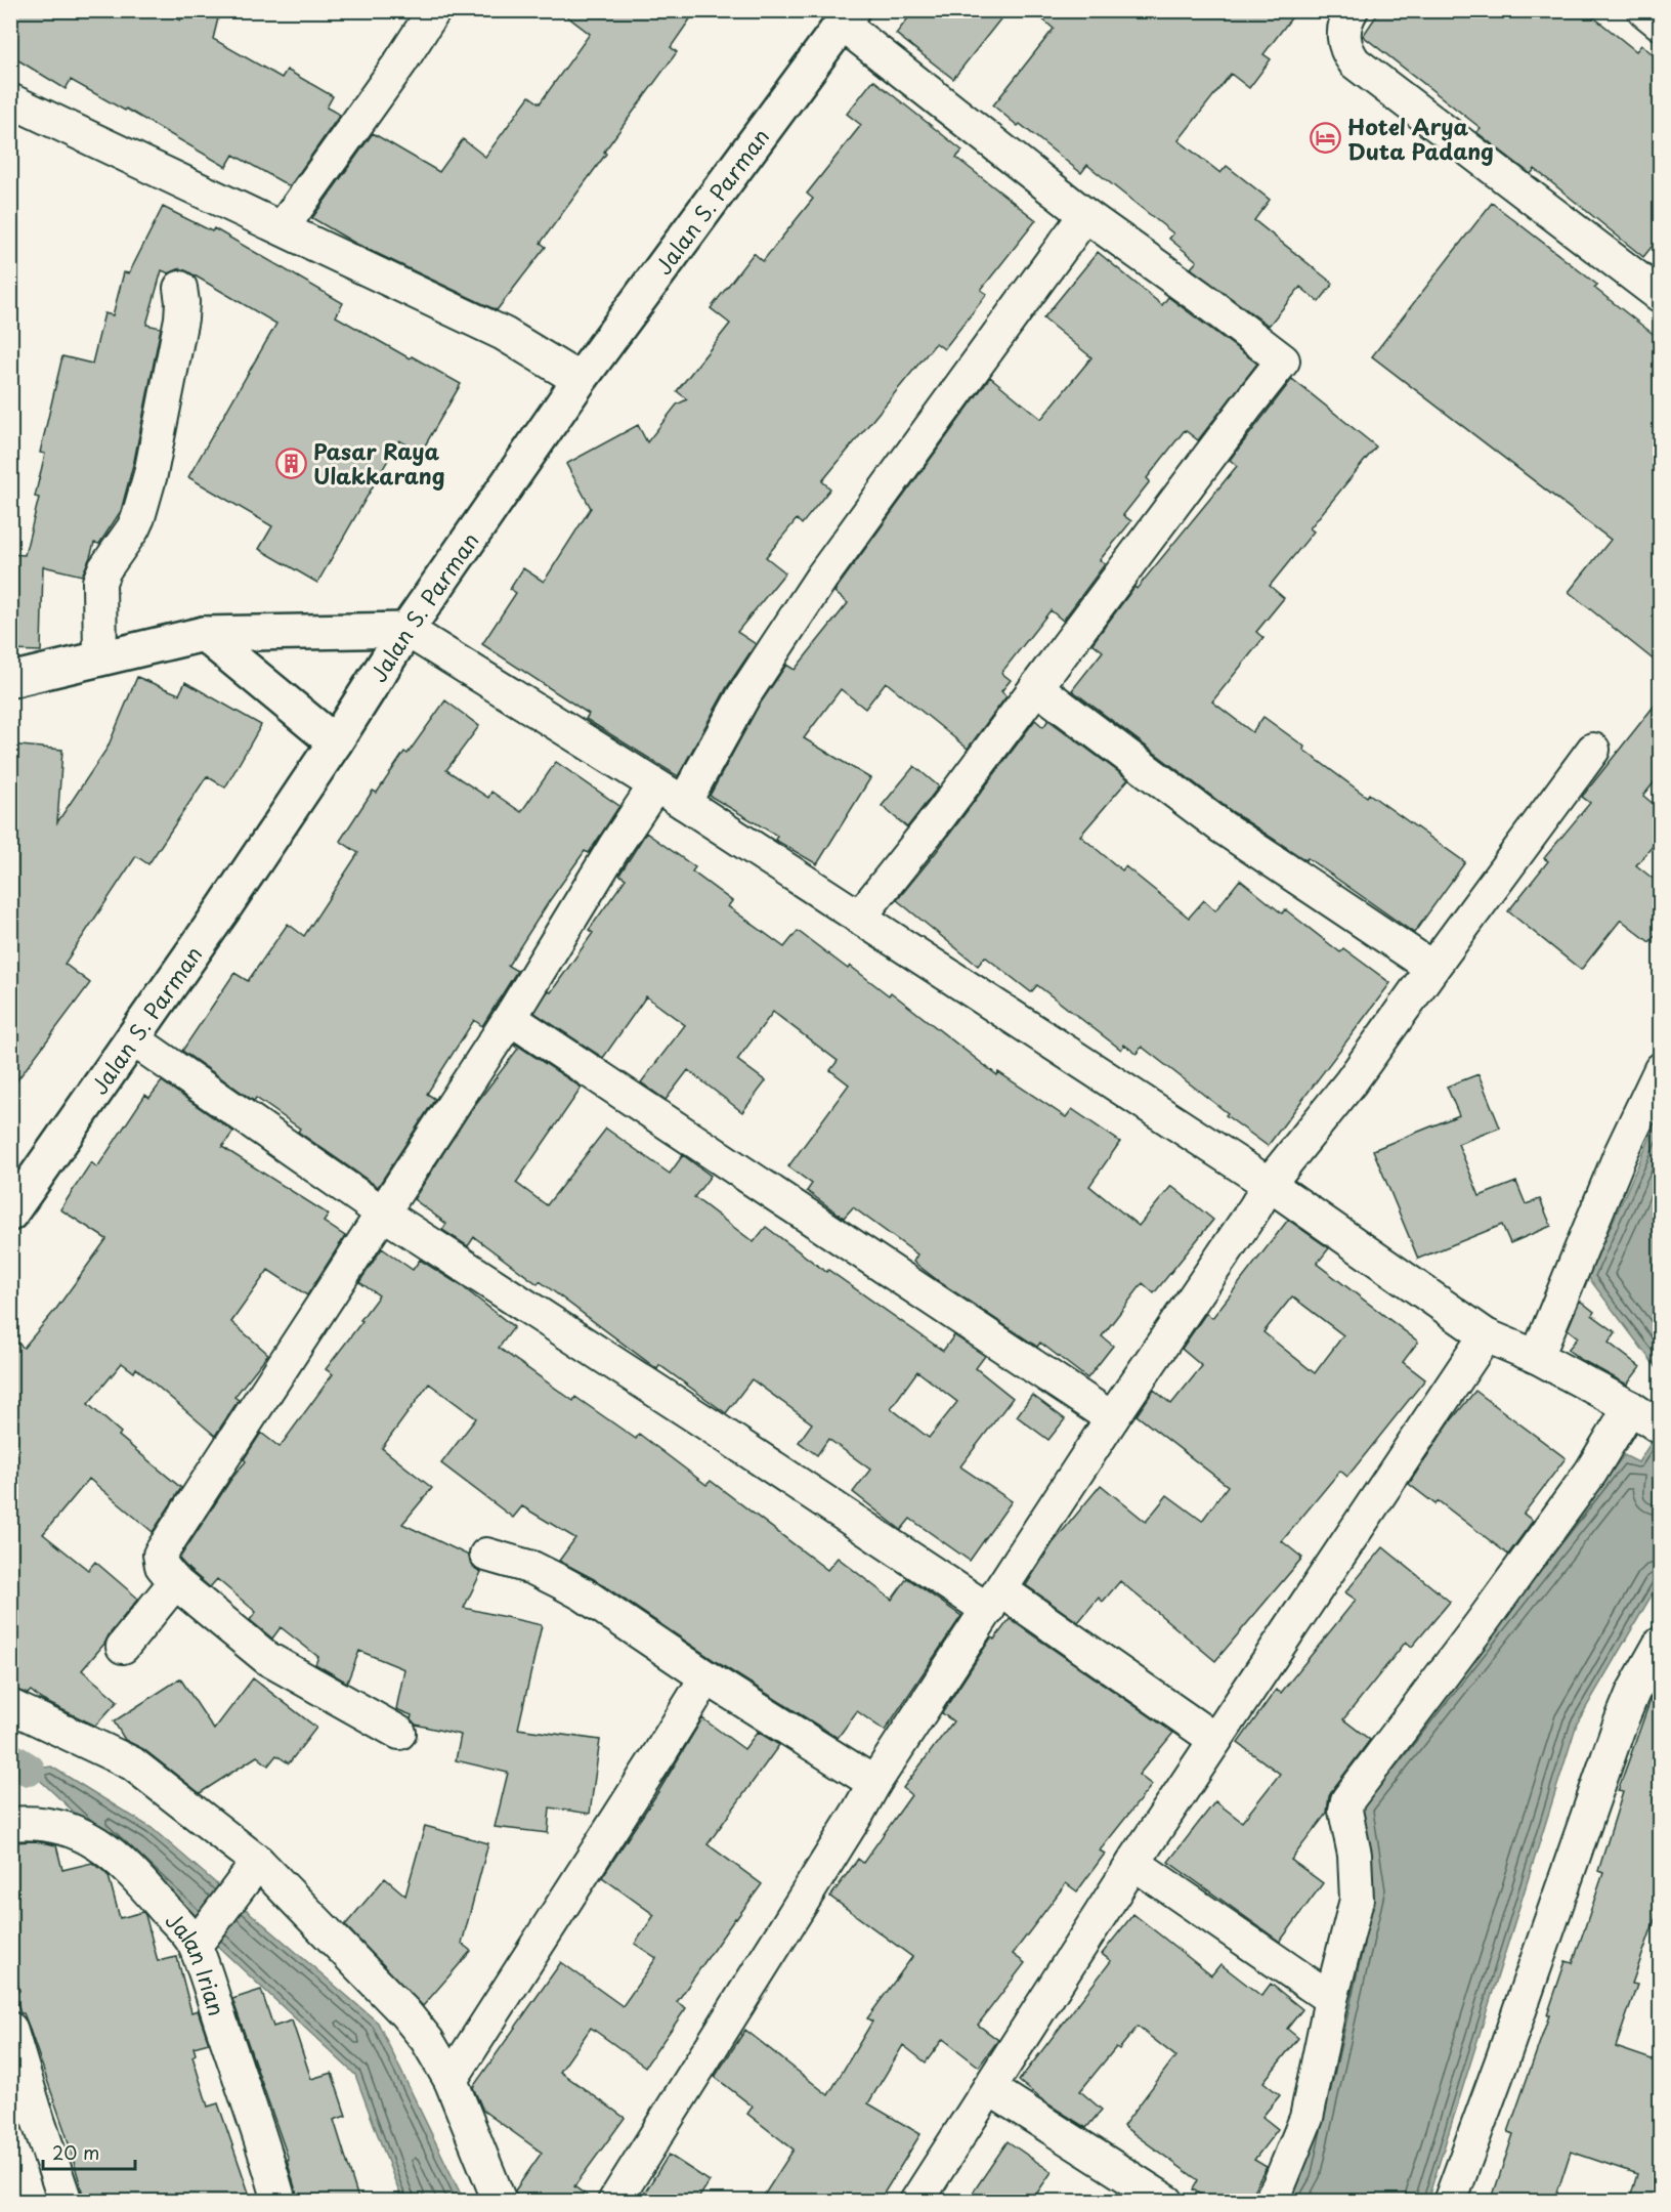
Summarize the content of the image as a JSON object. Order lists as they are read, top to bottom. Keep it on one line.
{"streets":{"main road":["Jalan S. Parman"],"street":["Jalan Irian"]},"places":{"hotel":["Hotel Arya Duta Padang"],"building":["Pasar Raya Ulakkarang"]},"scale_bar":"20 m"}
